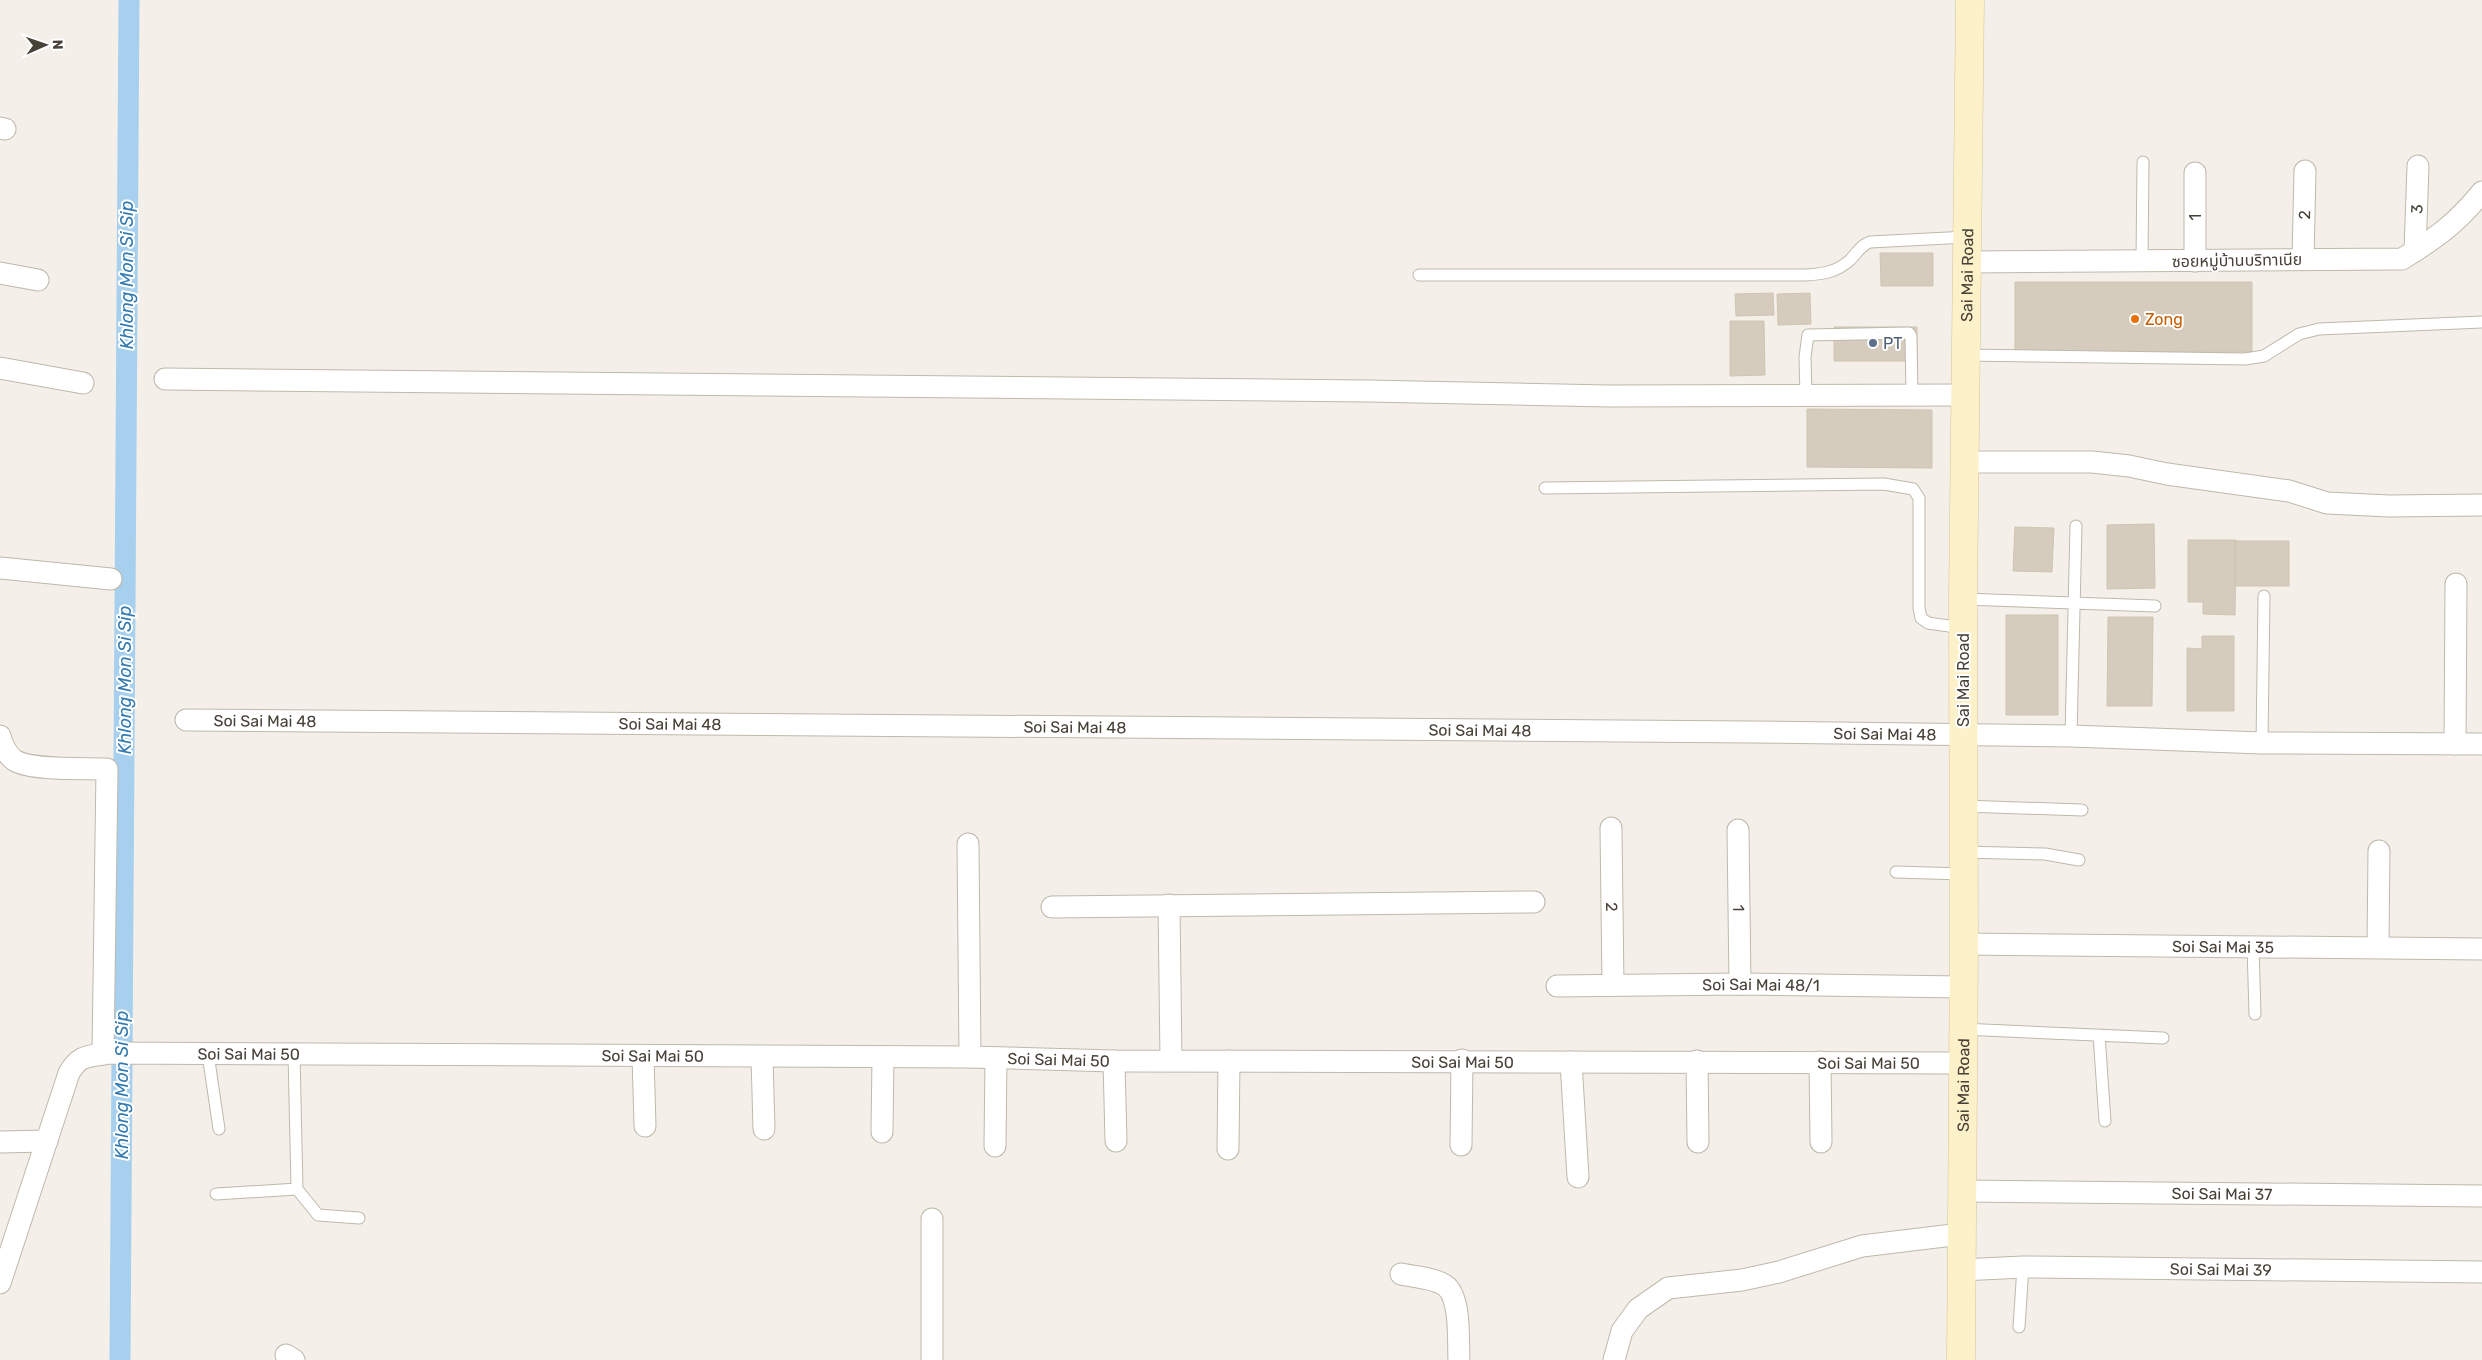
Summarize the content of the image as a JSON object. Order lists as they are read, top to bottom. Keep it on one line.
{"streets":{"main road":["Sai Mai Road"],"street":["3","2","1","ซอยหมู่บ้านบริทาเนีย","Soi Sai Mai 48","Soi Sai Mai 35","Soi Sai Mai 48/1","Soi Sai Mai 50","Soi Sai Mai 37","Soi Sai Mai 39"]},"crossings":[["3","ซอยหมู่บ้านบริทาเนีย"],["2","ซอยหมู่บ้านบริทาเนีย"],["2","Soi Sai Mai 48/1"],["1","ซอยหมู่บ้านบริทาเนีย"],["1","Soi Sai Mai 48/1"],["ซอยหมู่บ้านบริทาเนีย","Sai Mai Road"],["Sai Mai Road","Soi Sai Mai 48"],["Sai Mai Road","Soi Sai Mai 35"],["Sai Mai Road","Soi Sai Mai 48/1"],["Sai Mai Road","Soi Sai Mai 50"],["Sai Mai Road","Soi Sai Mai 37"],["Sai Mai Road","Soi Sai Mai 39"]],"water":["Khlong Mon Si Sip"],"places":["Zong","PT"],"north":"right"}
